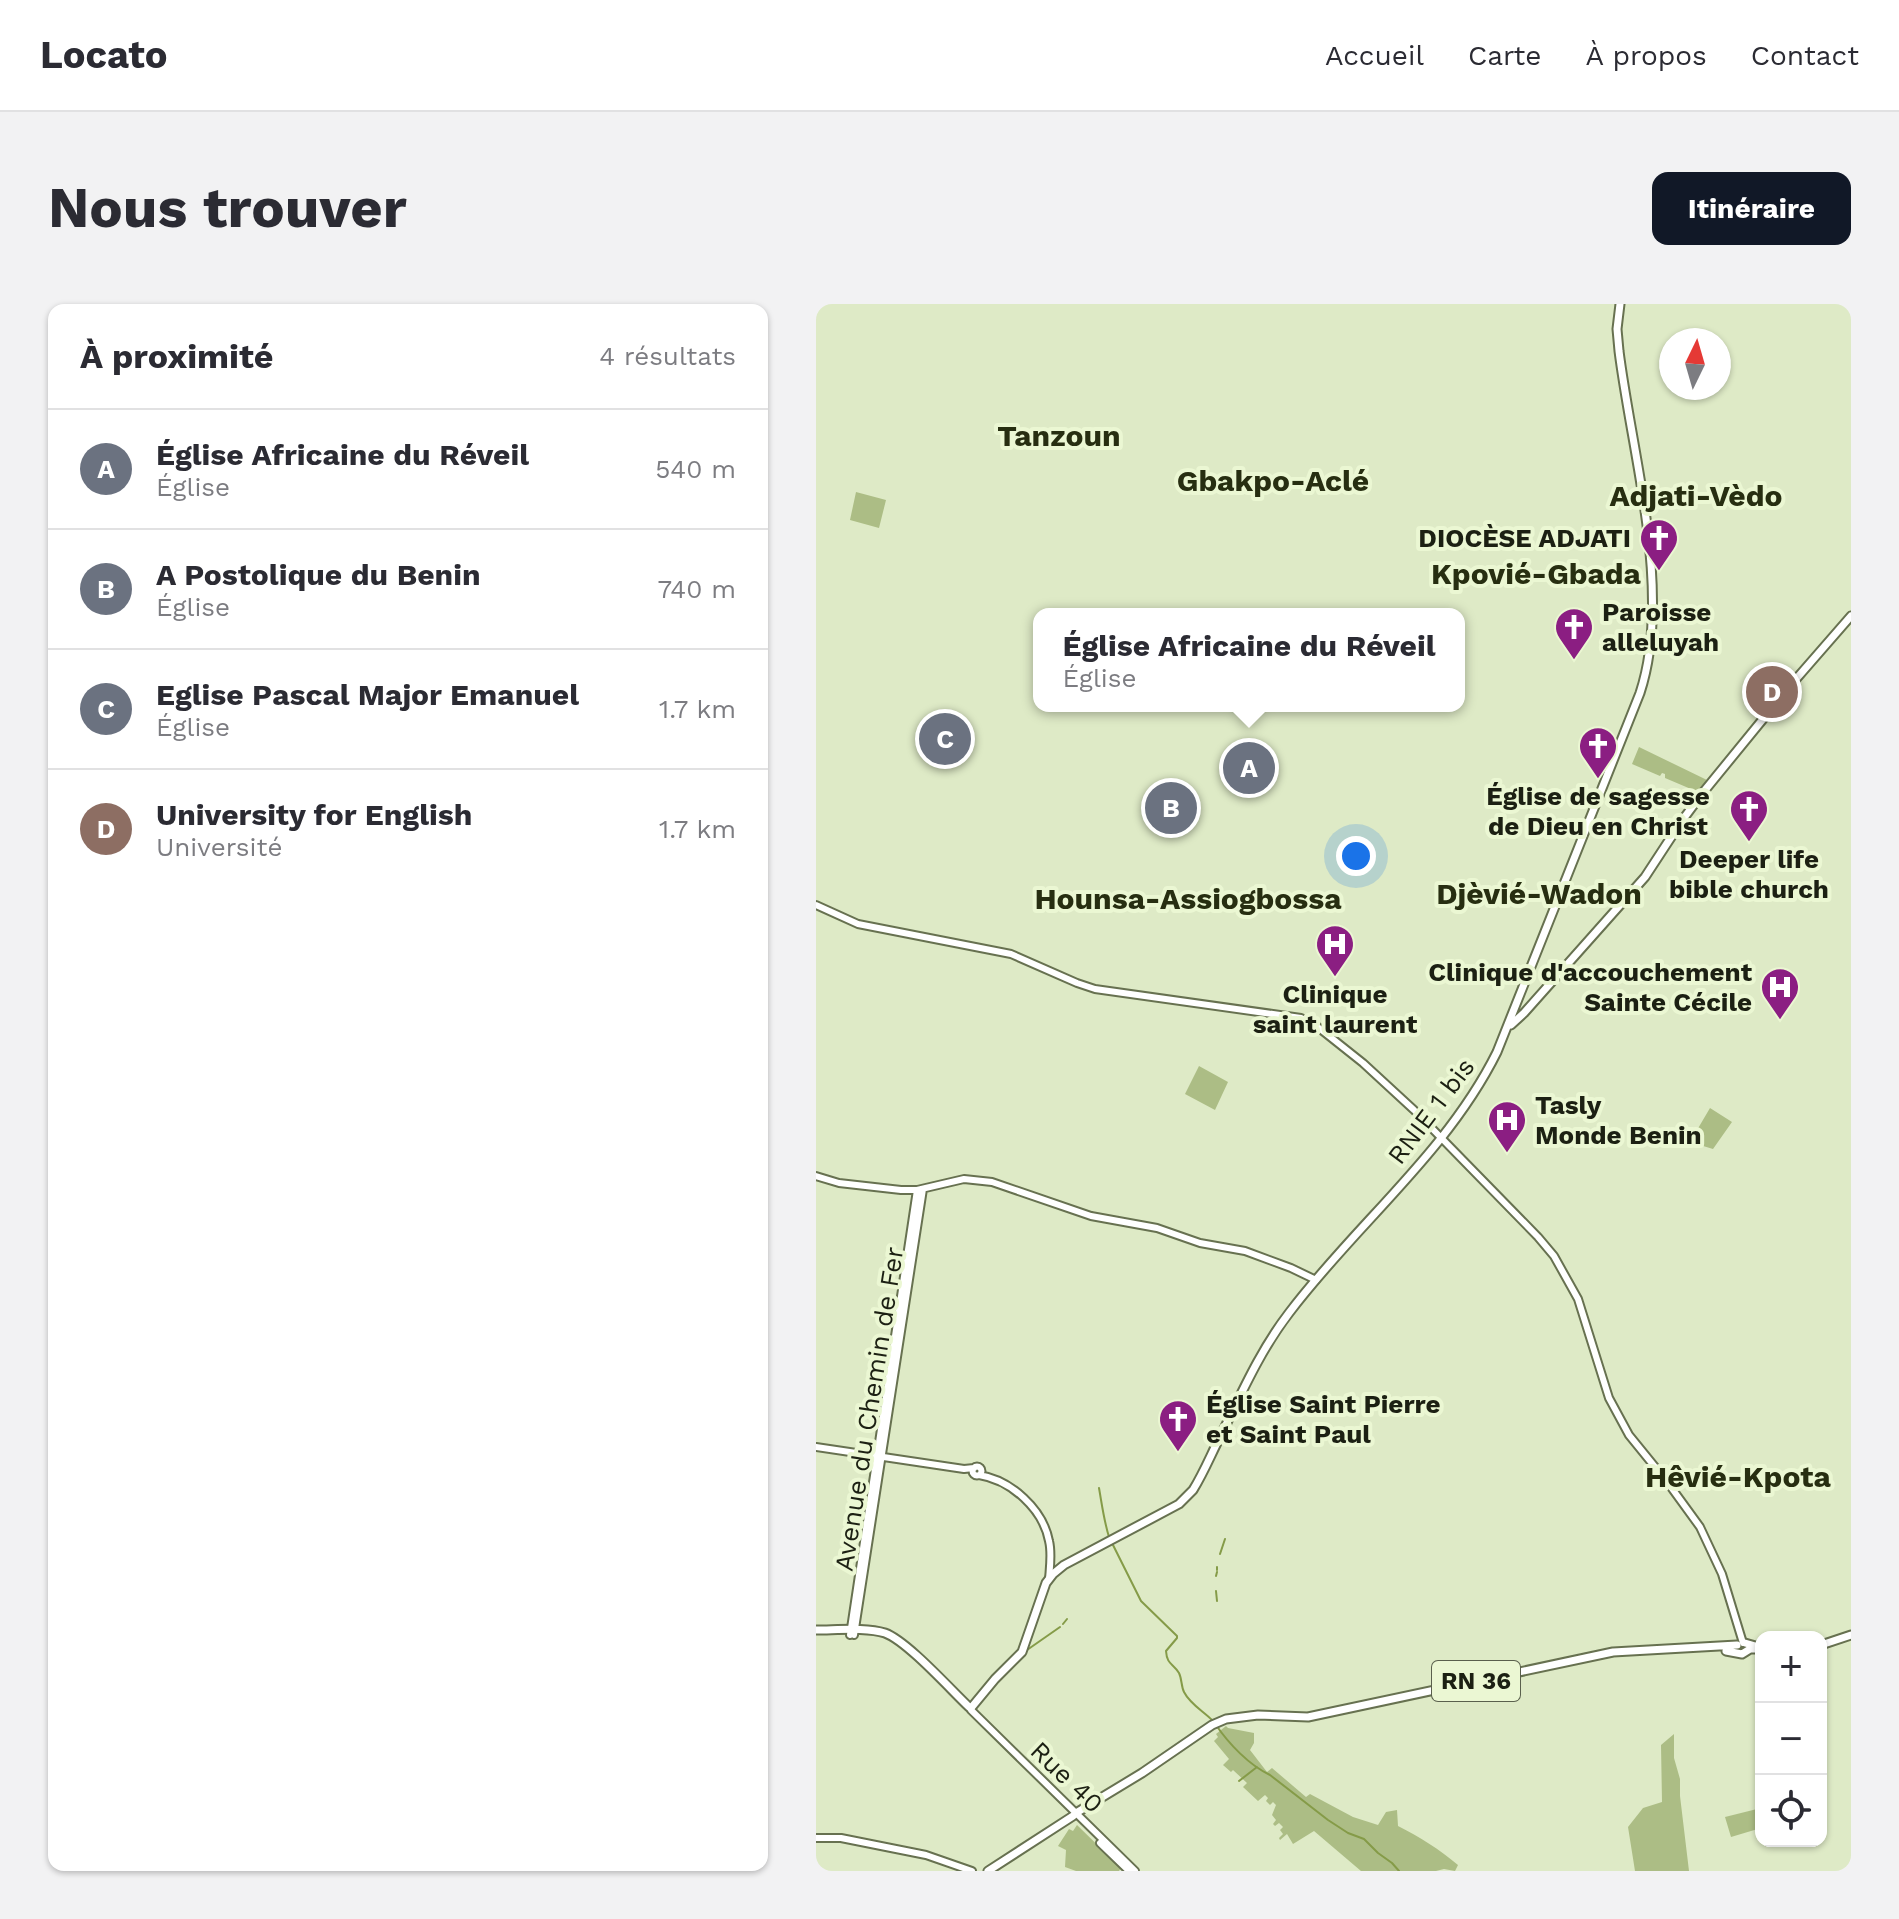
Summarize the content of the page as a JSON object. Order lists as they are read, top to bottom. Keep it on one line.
{"streets":{"main road":["RNIE 1 bis","Avenue du Chemin de Fer","RN 36","Rue 40"]},"crossings":[["RNIE 1 bis","Rue 40"],["RN 36","Rue 40"]],"districts":["Tanzoun","Gbakpo-Aclé","Adjati-Vèdo","Kpovié-Gbada","Djèvié-Wadon","Hounsa-Assiogbossa","Hêvié-Kpota"],"places":{"church":["DIOCÈSE ADJATI","Paroisse alleluyah","Église de sagesse de Dieu en Christ","Deeper life bible church","Église Saint Pierre et Saint Paul"],"hospital":["Clinique saint laurent","Clinique d'accouchement Sainte Cécile","Tasly Monde Benin"]},"north":"top","page":{"header":"Locato","nav":["Accueil","Carte","À propos","Contact"],"buttons":"Itinéraire","title":"Nous trouver","heading":["À proximité","4 résultats"],"list":[{"mark":"A","name":"Église Africaine du Réveil","note":"Église","value":"540 m"},{"mark":"B","name":"A Postolique du Benin","note":"Église","value":"740 m"},{"mark":"C","name":"Eglise Pascal Major Emanuel","note":"Église","value":"1.7 km"},{"mark":"D","name":"University for English","note":"Université","value":"1.7 km"}],"popup":["Église Africaine du Réveil","Église"],"pins":["D","C","A","B"],"map_buttons":["+","−"]}}
